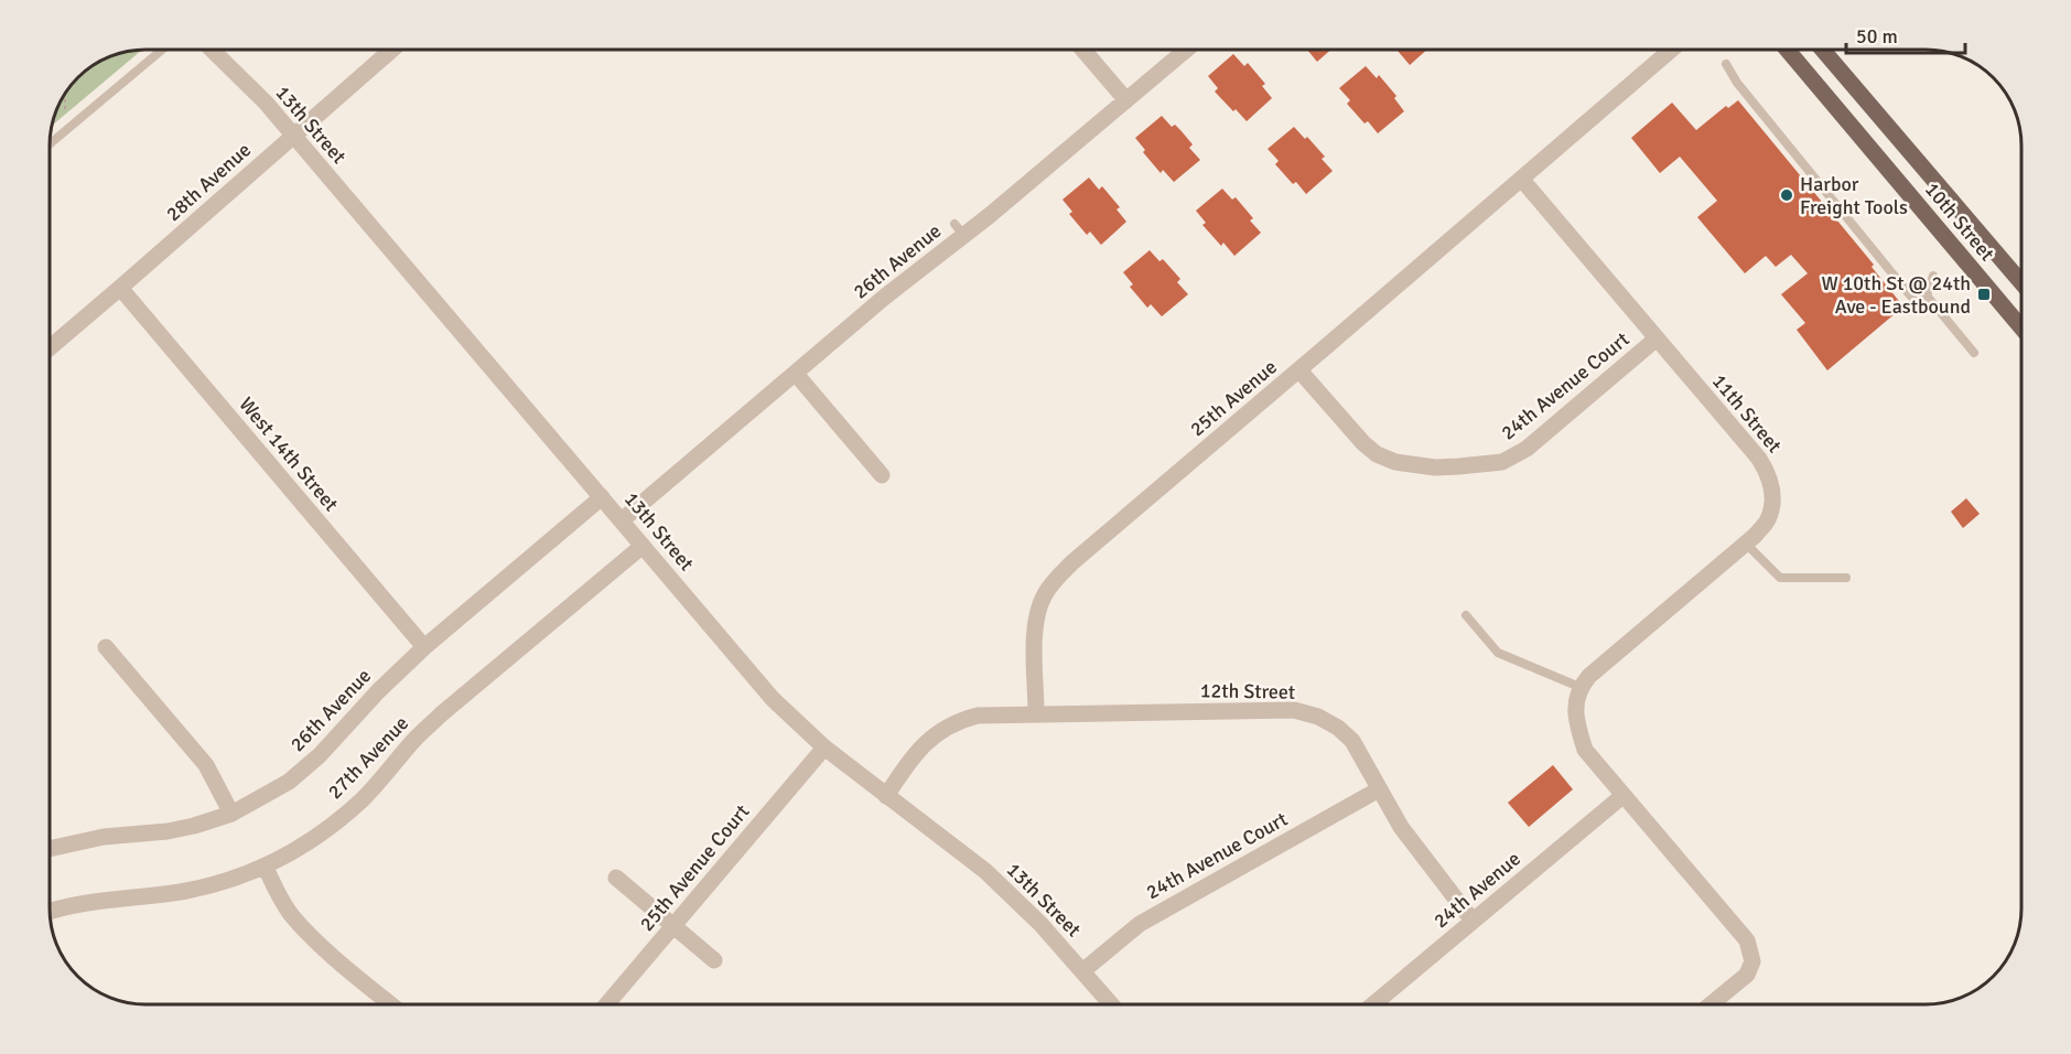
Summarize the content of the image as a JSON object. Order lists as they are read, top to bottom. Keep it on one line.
{"streets":{"main road":["10th Street"],"street":["13th Street","28th Avenue","26th Avenue","24th Avenue Court","25th Avenue","11th Street","West 14th Street","12th Street","27th Avenue","25th Avenue Court","24th Avenue"]},"crossings":[["13th Street","28th Avenue"],["13th Street","26th Avenue"],["13th Street","24th Avenue Court"],["13th Street","27th Avenue"],["13th Street","25th Avenue Court"],["28th Avenue","West 14th Street"],["26th Avenue","West 14th Street"],["24th Avenue Court","25th Avenue"],["24th Avenue Court","11th Street"],["24th Avenue Court","12th Street"],["25th Avenue","11th Street"],["25th Avenue","12th Street"],["12th Street","24th Avenue"]],"places":{"other":["Harbor Freight Tools"],"transit":["W 10th St @ 24th Ave - Eastbound"]},"scale_bar":"50 m"}
